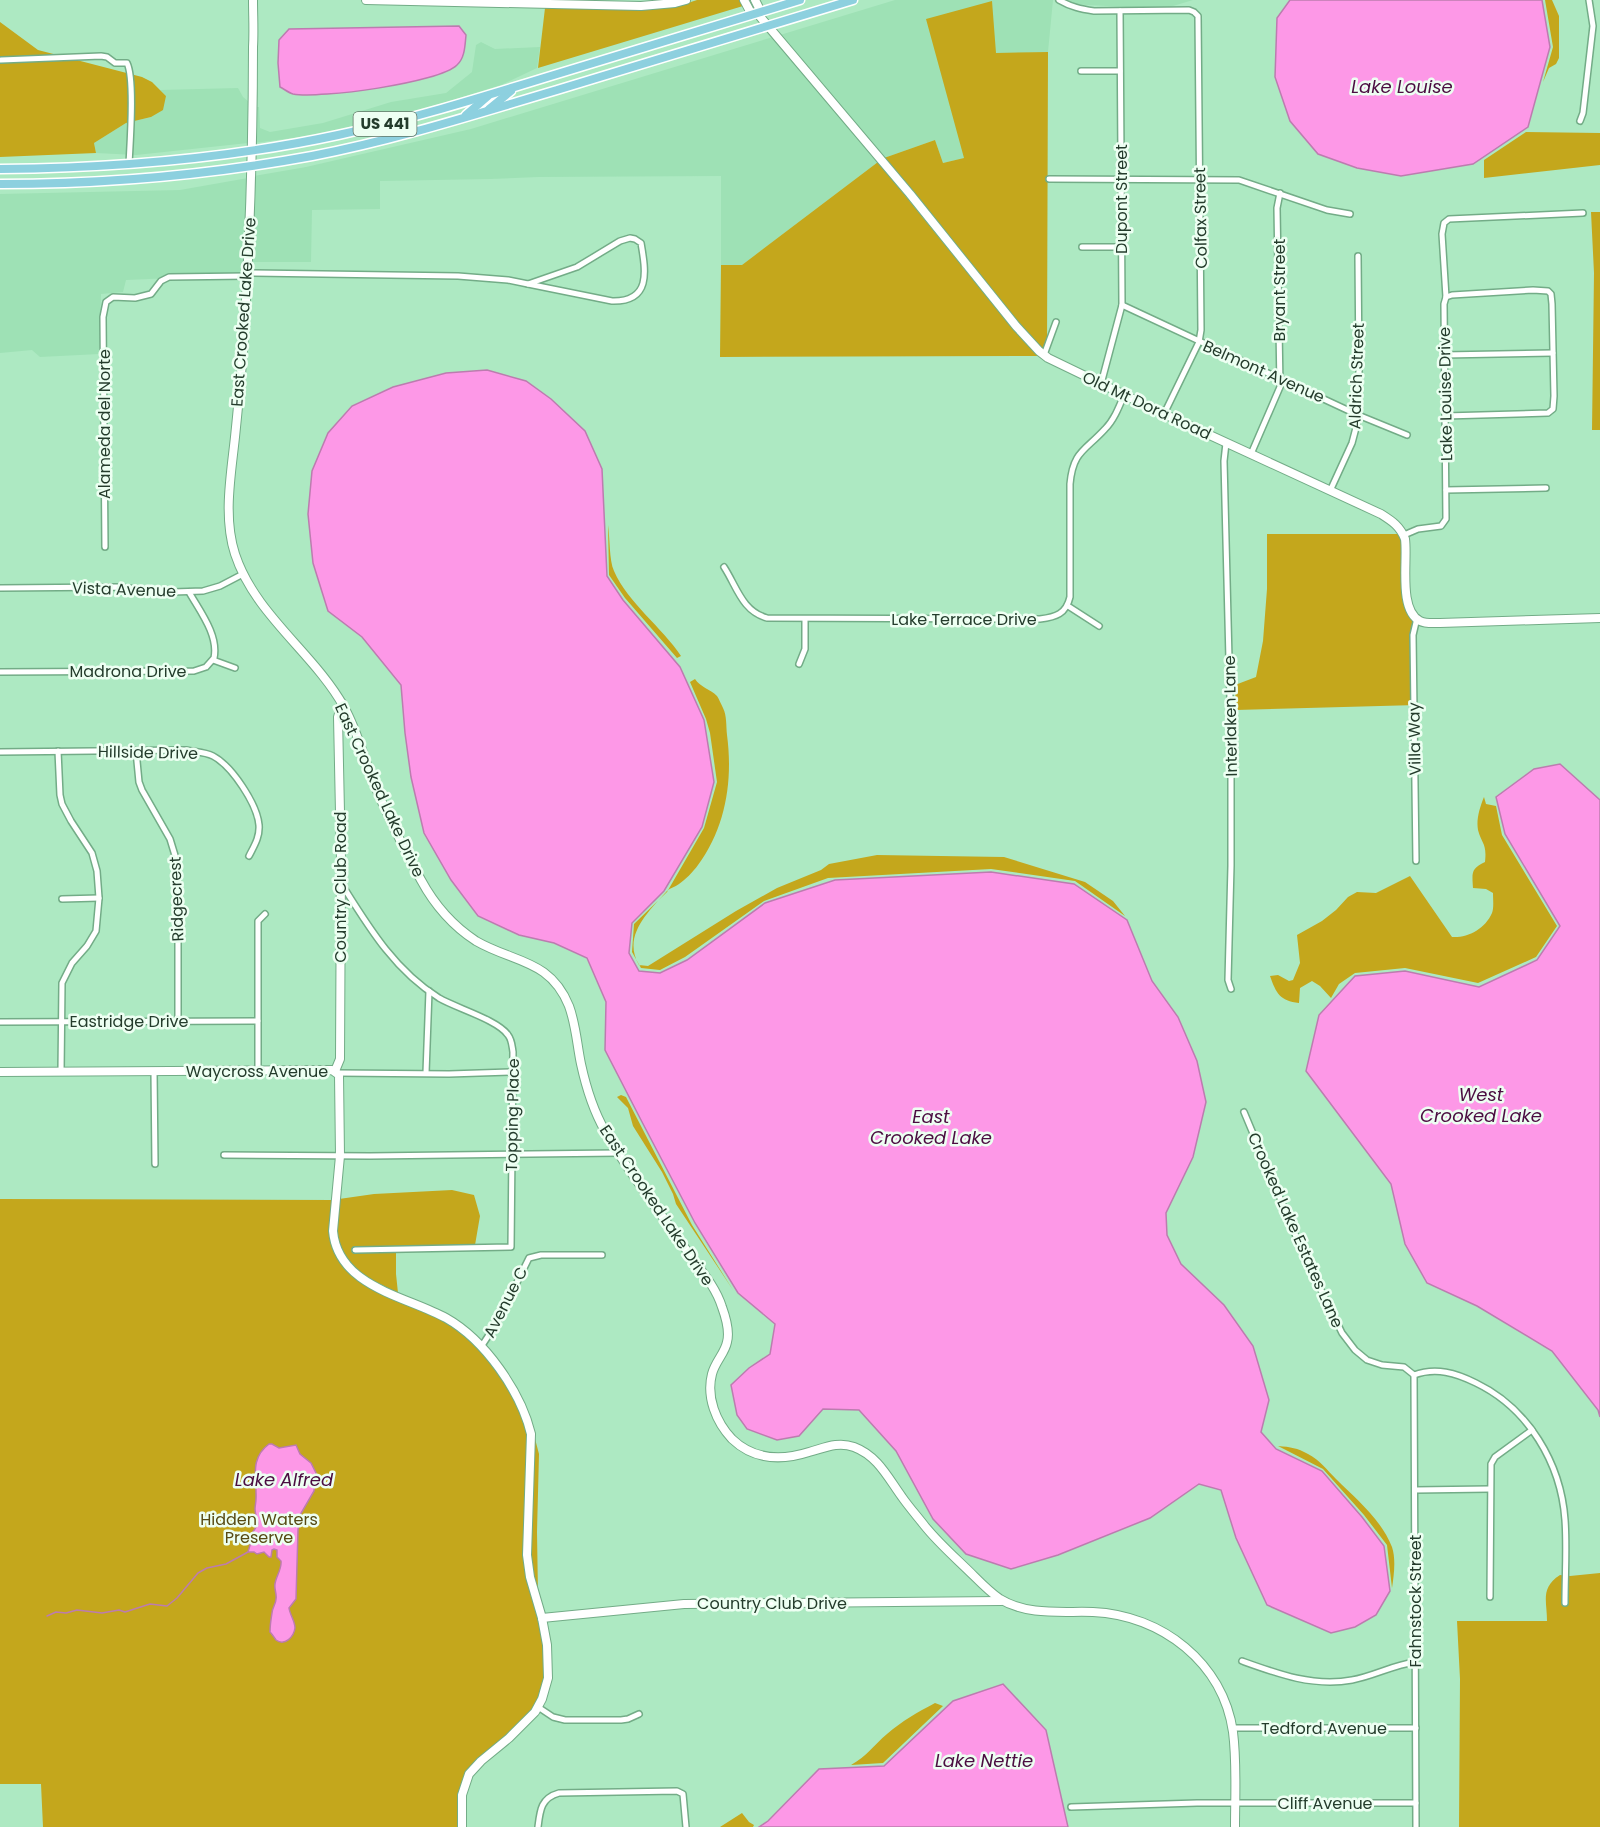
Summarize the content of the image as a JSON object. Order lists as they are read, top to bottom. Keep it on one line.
{"streets":{"main road":["US 441"],"street":["Dupont Street","Colfax Street","Bryant Street","East Crooked Lake Drive","Belmont Avenue","Aldrich Street","Lake Louise Drive","Old Mt Dora Road","Alameda del Norte","Vista Avenue","Lake Terrace Drive","Madrona Drive","Interlaken Lane","Villa Way","Hillside Drive","Country Club Road","Ridgecrest","Eastridge Drive","Waycross Avenue","Topping Place","Crooked Lake Estates Lane","Avenue C","Fahnstock Street","Country Club Drive","Tedford Avenue","Cliff Avenue"]},"crossings":[["US 441","East Crooked Lake Drive"],["US 441","Old Mt Dora Road"],["Dupont Street","Colfax Street"],["Dupont Street","Belmont Avenue"],["Dupont Street","Old Mt Dora Road"],["Colfax Street","Belmont Avenue"],["Colfax Street","Old Mt Dora Road"],["Bryant Street","Belmont Avenue"],["Bryant Street","Old Mt Dora Road"],["East Crooked Lake Drive","Alameda del Norte"],["East Crooked Lake Drive","Vista Avenue"],["East Crooked Lake Drive","Country Club Road"],["East Crooked Lake Drive","Country Club Drive"],["East Crooked Lake Drive","Tedford Avenue"],["East Crooked Lake Drive","Cliff Avenue"],["Belmont Avenue","Aldrich Street"],["Aldrich Street","Old Mt Dora Road"],["Lake Louise Drive","Old Mt Dora Road"],["Old Mt Dora Road","Interlaken Lane"],["Hillside Drive","Ridgecrest"],["Country Club Road","Waycross Avenue"],["Country Club Road","Topping Place"],["Country Club Road","Avenue C"],["Country Club Road","Country Club Drive"],["Ridgecrest","Eastridge Drive"],["Waycross Avenue","Topping Place"],["Crooked Lake Estates Lane","Fahnstock Street"],["Fahnstock Street","Tedford Avenue"],["Fahnstock Street","Cliff Avenue"]],"water":["Lake Louise","West Crooked Lake","East Crooked Lake","Lake Alfred","Lake Nettie"],"parks":["Hidden Waters Preserve"]}
